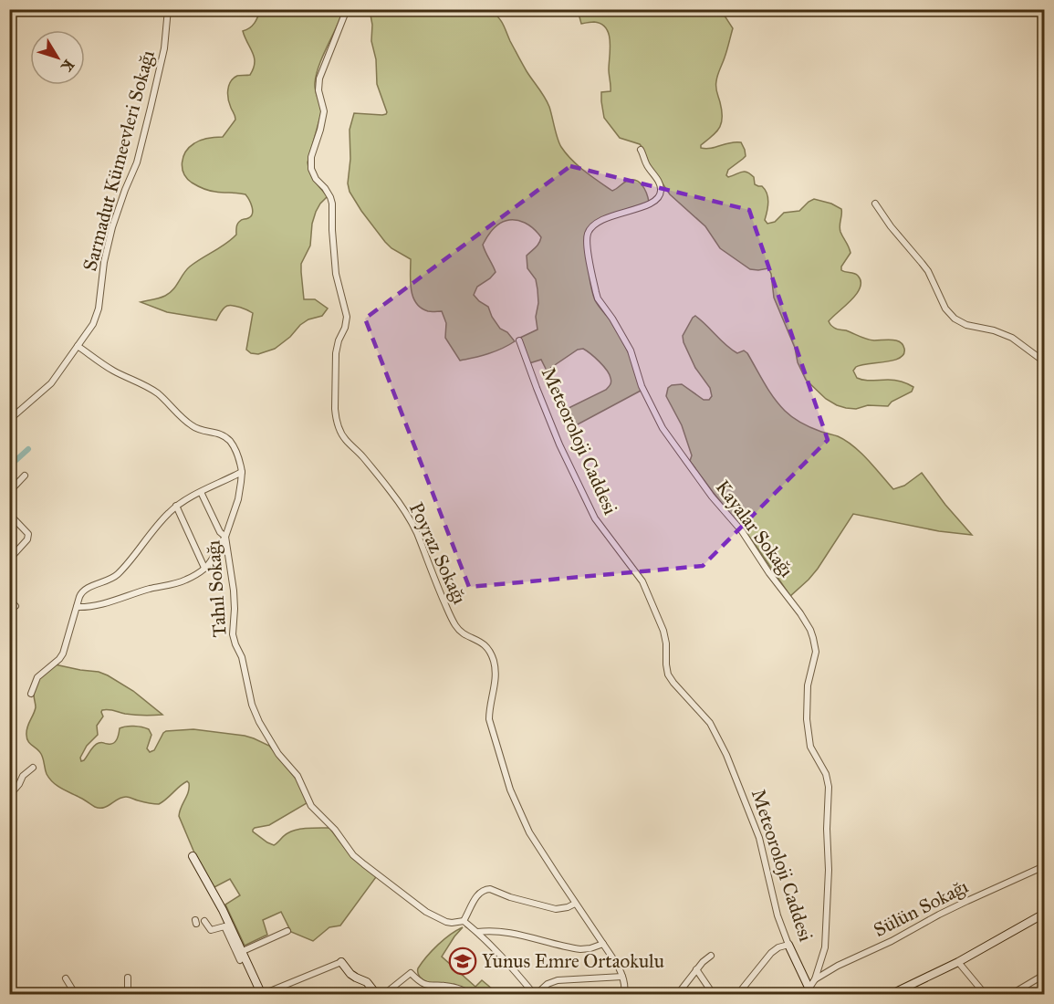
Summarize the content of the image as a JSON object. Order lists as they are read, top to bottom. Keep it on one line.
{"streets":{"street":["Sarmadut Kümeevleri Sokağı","Meteoroloji Caddesi","Kayalar Sokağı","Poyraz Sokağı","Tahıl Sokağı","Sülün Sokağı"]},"crossings":[["Meteoroloji Caddesi","Kayalar Sokağı"],["Kayalar Sokağı","Sülün Sokağı"]],"places":{"school or university":["Yunus Emre Ortaokulu"]},"north":"bottom right"}
